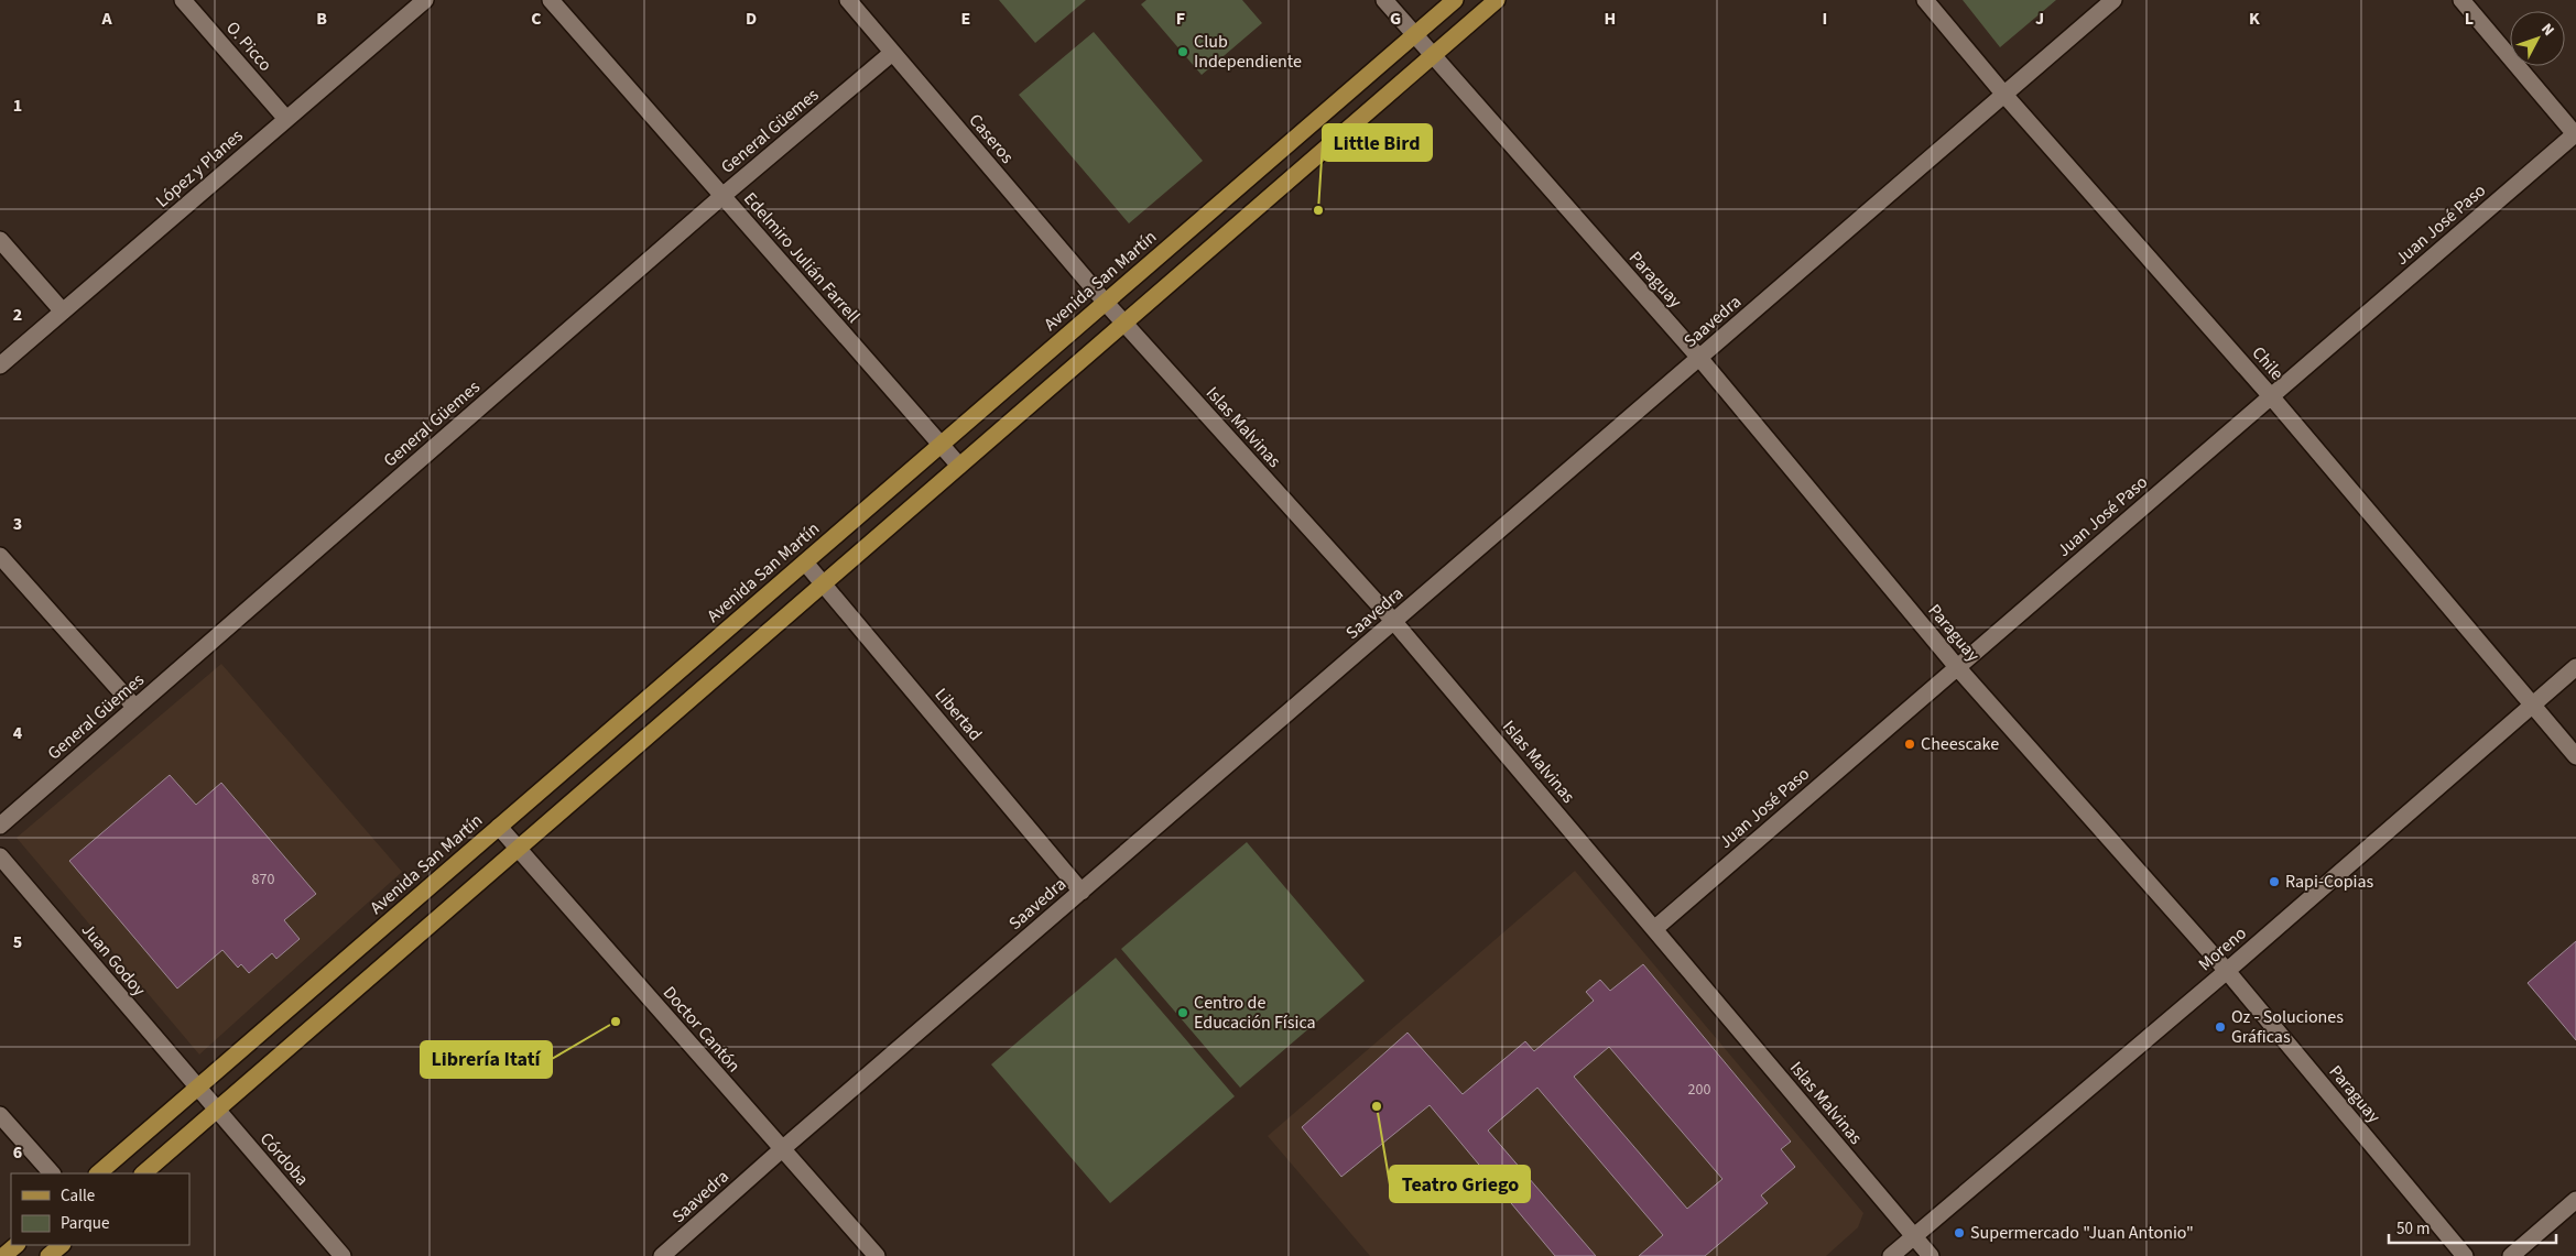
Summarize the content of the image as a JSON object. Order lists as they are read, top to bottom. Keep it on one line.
{"streets":{"main road":["Avenida San Martín"],"street":["O. Picco","General Güemes","Caseros","López y Planes","Juan José Paso","Edelmiro Julián Farrell","Paraguay","Saavedra","Chile","Islas Malvinas","Libertad","Moreno","Juan Godoy","Doctor Cantón","Córdoba"]},"crossings":[["O. Picco","López y Planes"],["General Güemes","Caseros"],["General Güemes","Edelmiro Julián Farrell"],["Caseros","Avenida San Martín"],["Caseros","Islas Malvinas"],["Juan José Paso","Paraguay"],["Juan José Paso","Chile"],["Juan José Paso","Islas Malvinas"],["Edelmiro Julián Farrell","Avenida San Martín"],["Paraguay","Avenida San Martín"],["Paraguay","Saavedra"],["Paraguay","Moreno"],["Avenida San Martín","Islas Malvinas"],["Avenida San Martín","Libertad"],["Avenida San Martín","Juan Godoy"],["Avenida San Martín","Doctor Cantón"],["Avenida San Martín","Córdoba"],["Saavedra","Chile"],["Saavedra","Islas Malvinas"],["Saavedra","Libertad"],["Saavedra","Doctor Cantón"],["Chile","Moreno"],["Islas Malvinas","Moreno"],["Juan Godoy","Córdoba"]],"places":["Club Independiente","Little Bird","Cheescake","Rapi-Copias","Centro de Educación Física","Librería Itatí","Oz - Soluciones Gráficas","Teatro Griego","Supermercado \"Juan Antonio\""],"house_numbers":["870","200"],"legend":["Calle","Parque"],"scale_bar":"50 m","north":"top right","grid":{"columns":["A","B","C","D","E","F","G","H","I","J","K","L"],"rows":["1","2","3","4","5","6"]}}
